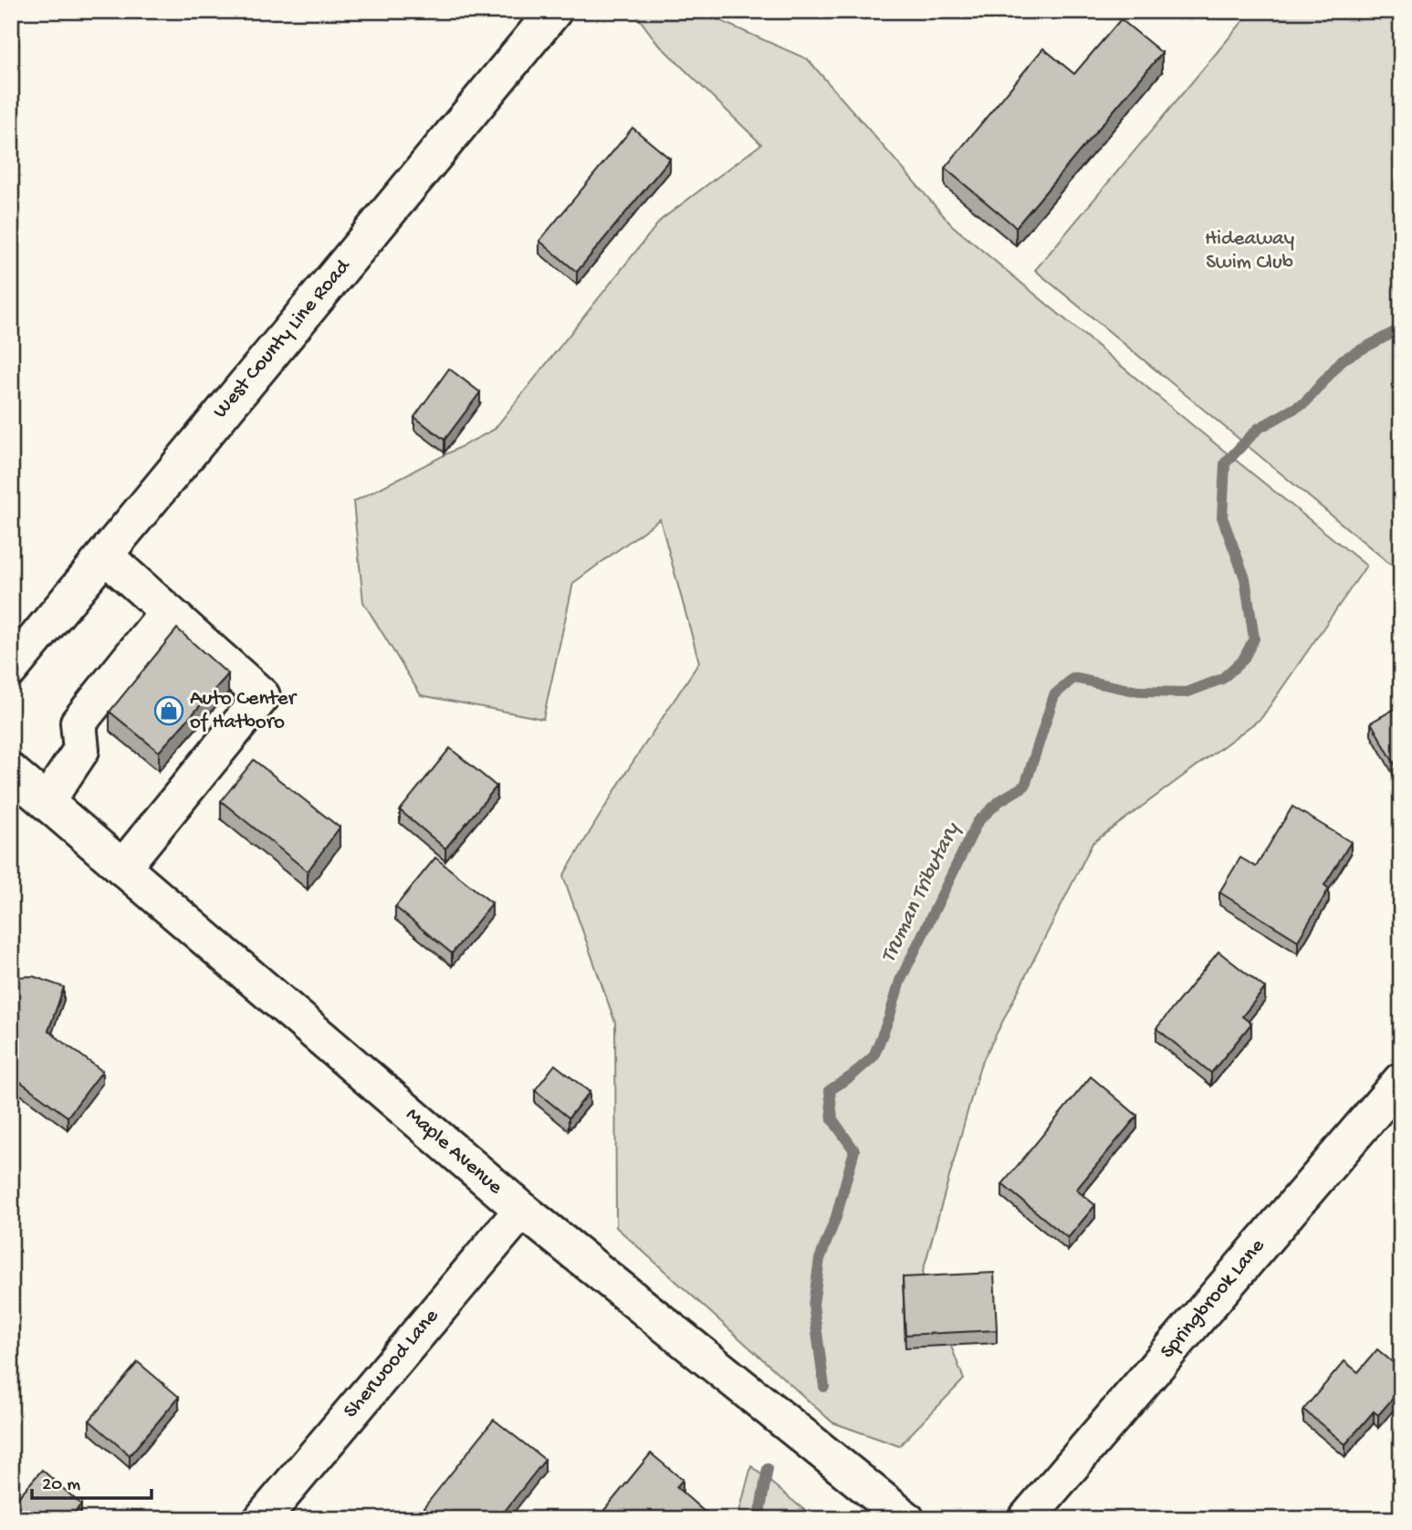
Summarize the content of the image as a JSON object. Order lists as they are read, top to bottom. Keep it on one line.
{"streets":{"street":["West County Line Road","Maple Avenue","Springbrook Lane","Sherwood Lane"]},"crossings":[["Maple Avenue","Sherwood Lane"]],"water":["Truman Tributary"],"parks":["Hideaway Swim Club"],"places":{"shop":["Auto Center of Hatboro"]},"scale_bar":"20 m"}
